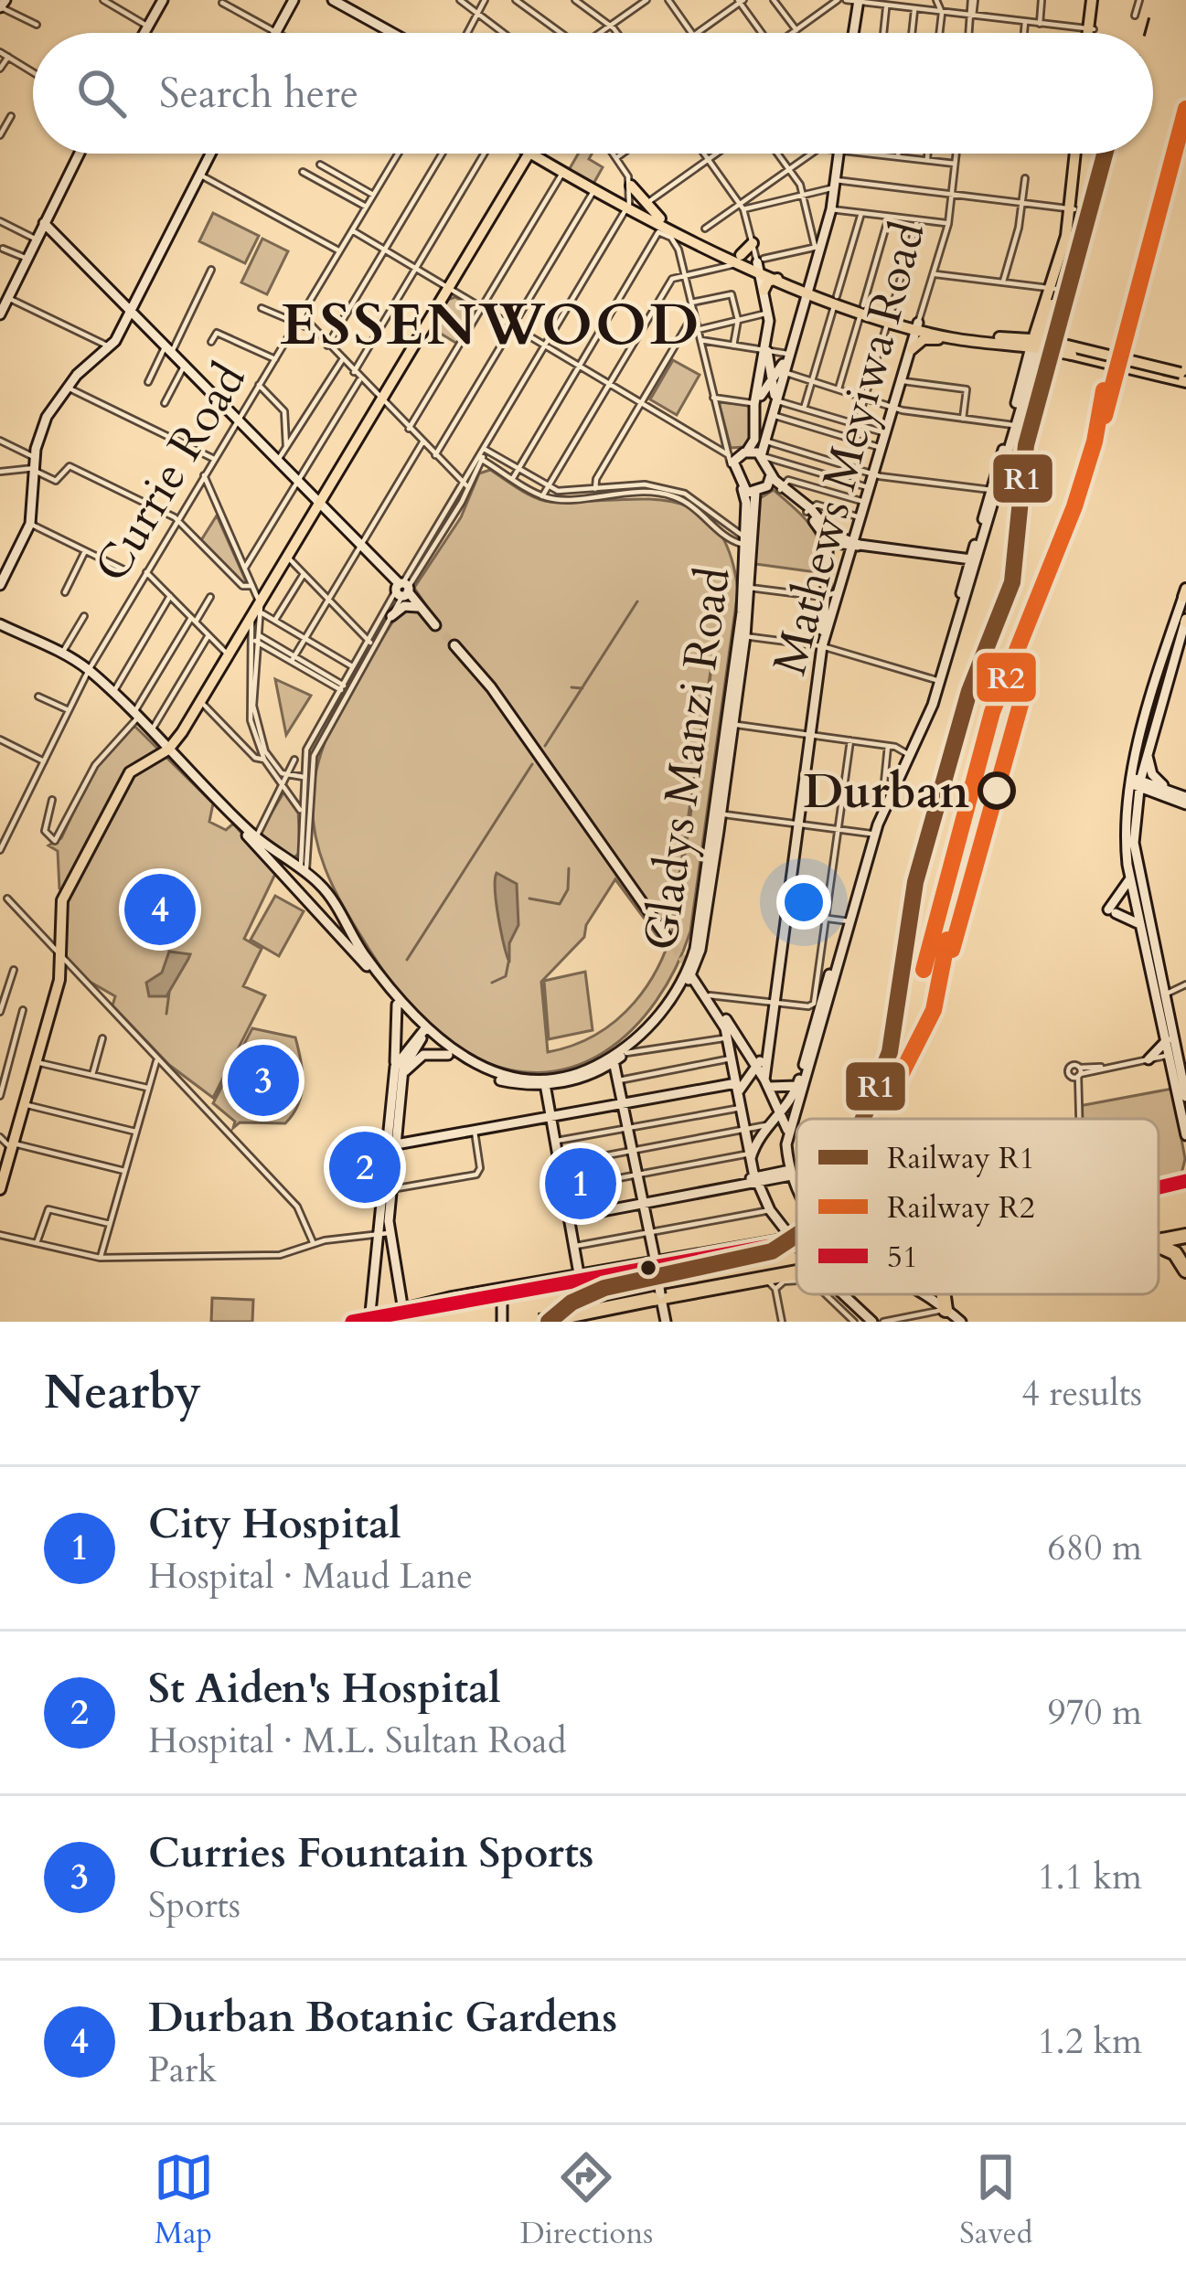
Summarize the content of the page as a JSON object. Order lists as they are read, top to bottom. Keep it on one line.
{"streets":{"main road":["Mathews Meyiwa Road","Gladys Manzi Road"],"street":["Currie Road"]},"districts":["ESSENWOOD"],"places":["Durban"],"lines":["rail line R2","rail line R1","transit line 51"],"legend":["Railway R1","Railway R2","51"],"page":{"search":"Search here","pins":["4","3","2","1"],"heading":["Nearby","4 results"],"list":[{"mark":"1","name":"City Hospital","note":"Hospital · Maud Lane","value":"680 m"},{"mark":"2","name":"St Aiden's Hospital","note":"Hospital · M.L. Sultan Road","value":"970 m"},{"mark":"3","name":"Curries Fountain Sports","note":"Sports","value":"1.1 km"},{"mark":"4","name":"Durban Botanic Gardens","note":"Park","value":"1.2 km"}],"nav":["Map","Directions","Saved"]}}
